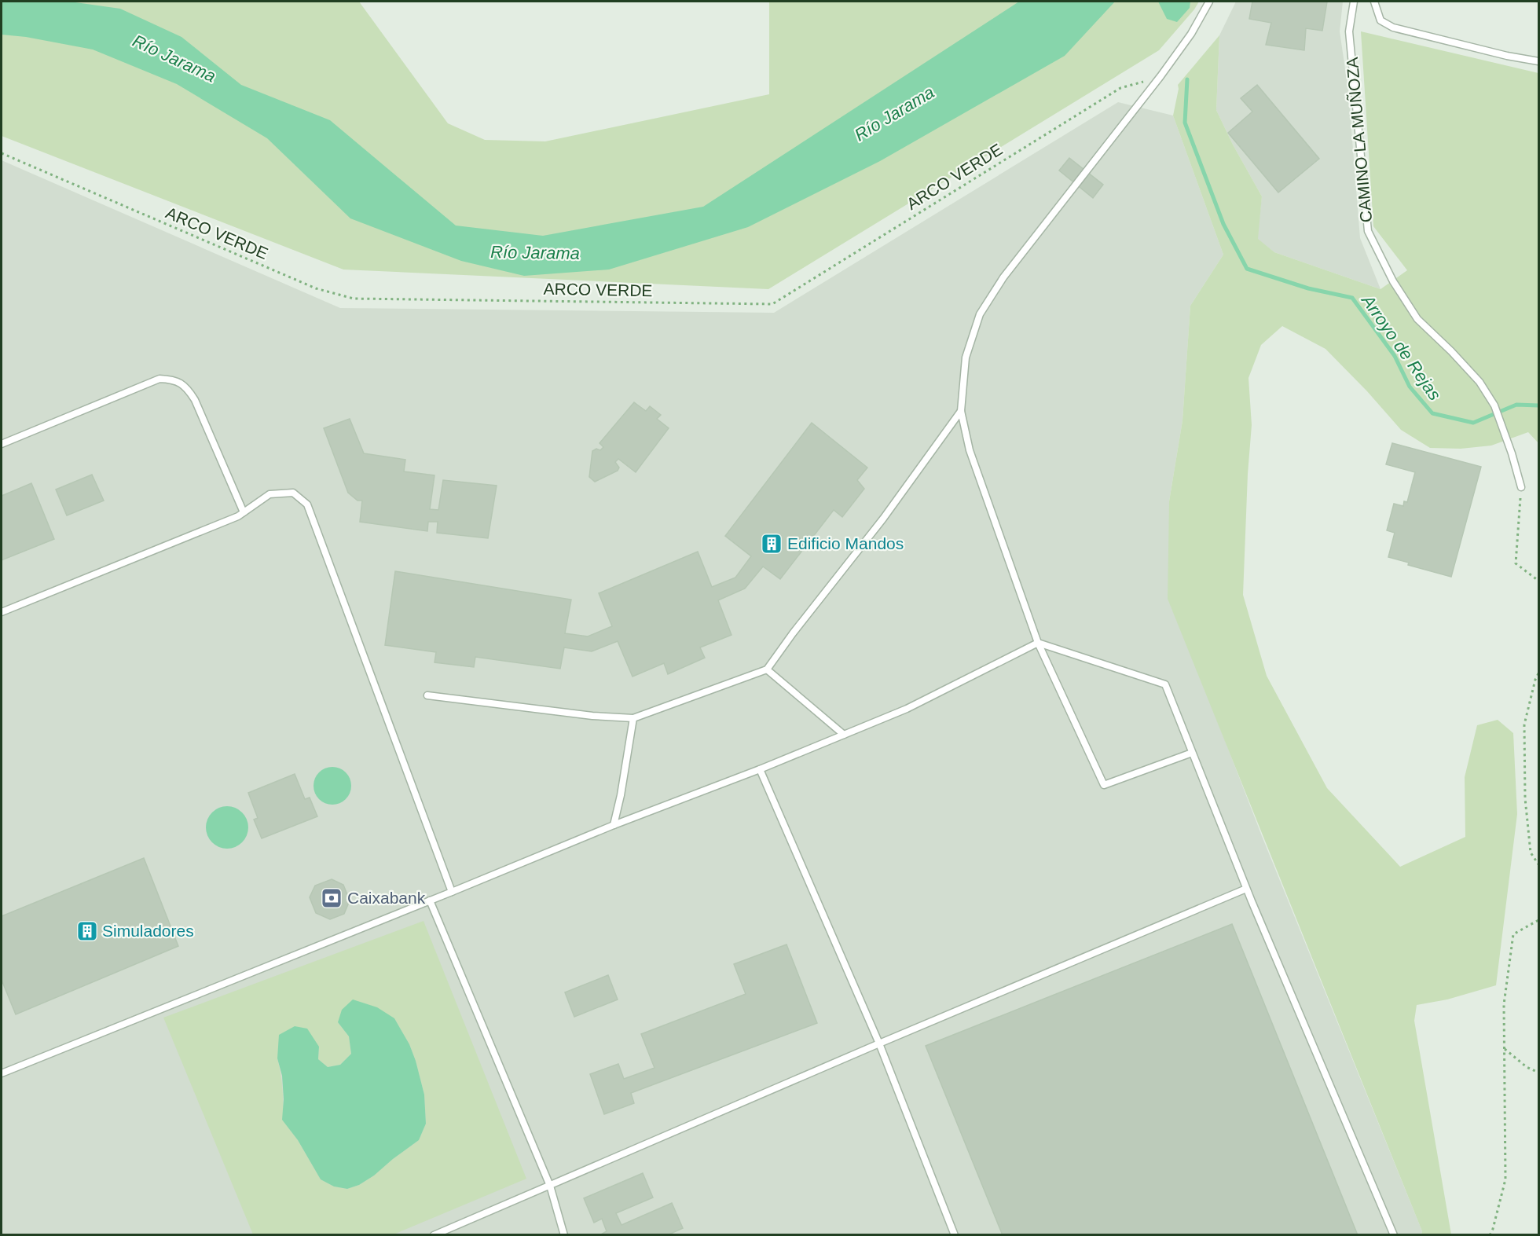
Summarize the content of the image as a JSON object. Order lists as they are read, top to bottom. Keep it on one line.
{"streets":{"lane":["CAMINO LA MUÑOZA"],"path":["ARCO VERDE"]},"water":["Río Jarama","Arroyo de Rejas"],"places":{"building":["Edificio Mandos","Simuladores"],"bank":["Caixabank"]}}
